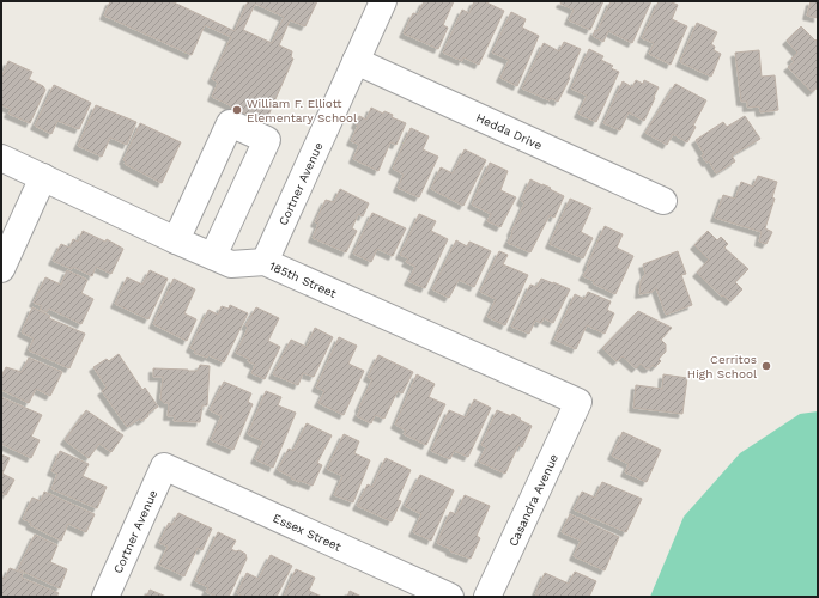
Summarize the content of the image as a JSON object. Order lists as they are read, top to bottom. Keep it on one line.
{"streets":{"street":["Hedda Drive","Cortner Avenue","185th Street","Casandra Avenue","Essex Street"]},"crossings":[["Hedda Drive","Cortner Avenue"],["Cortner Avenue","185th Street"],["Cortner Avenue","Essex Street"],["185th Street","Casandra Avenue"]],"places":["William F. Elliott Elementary School","Cerritos High School"]}
